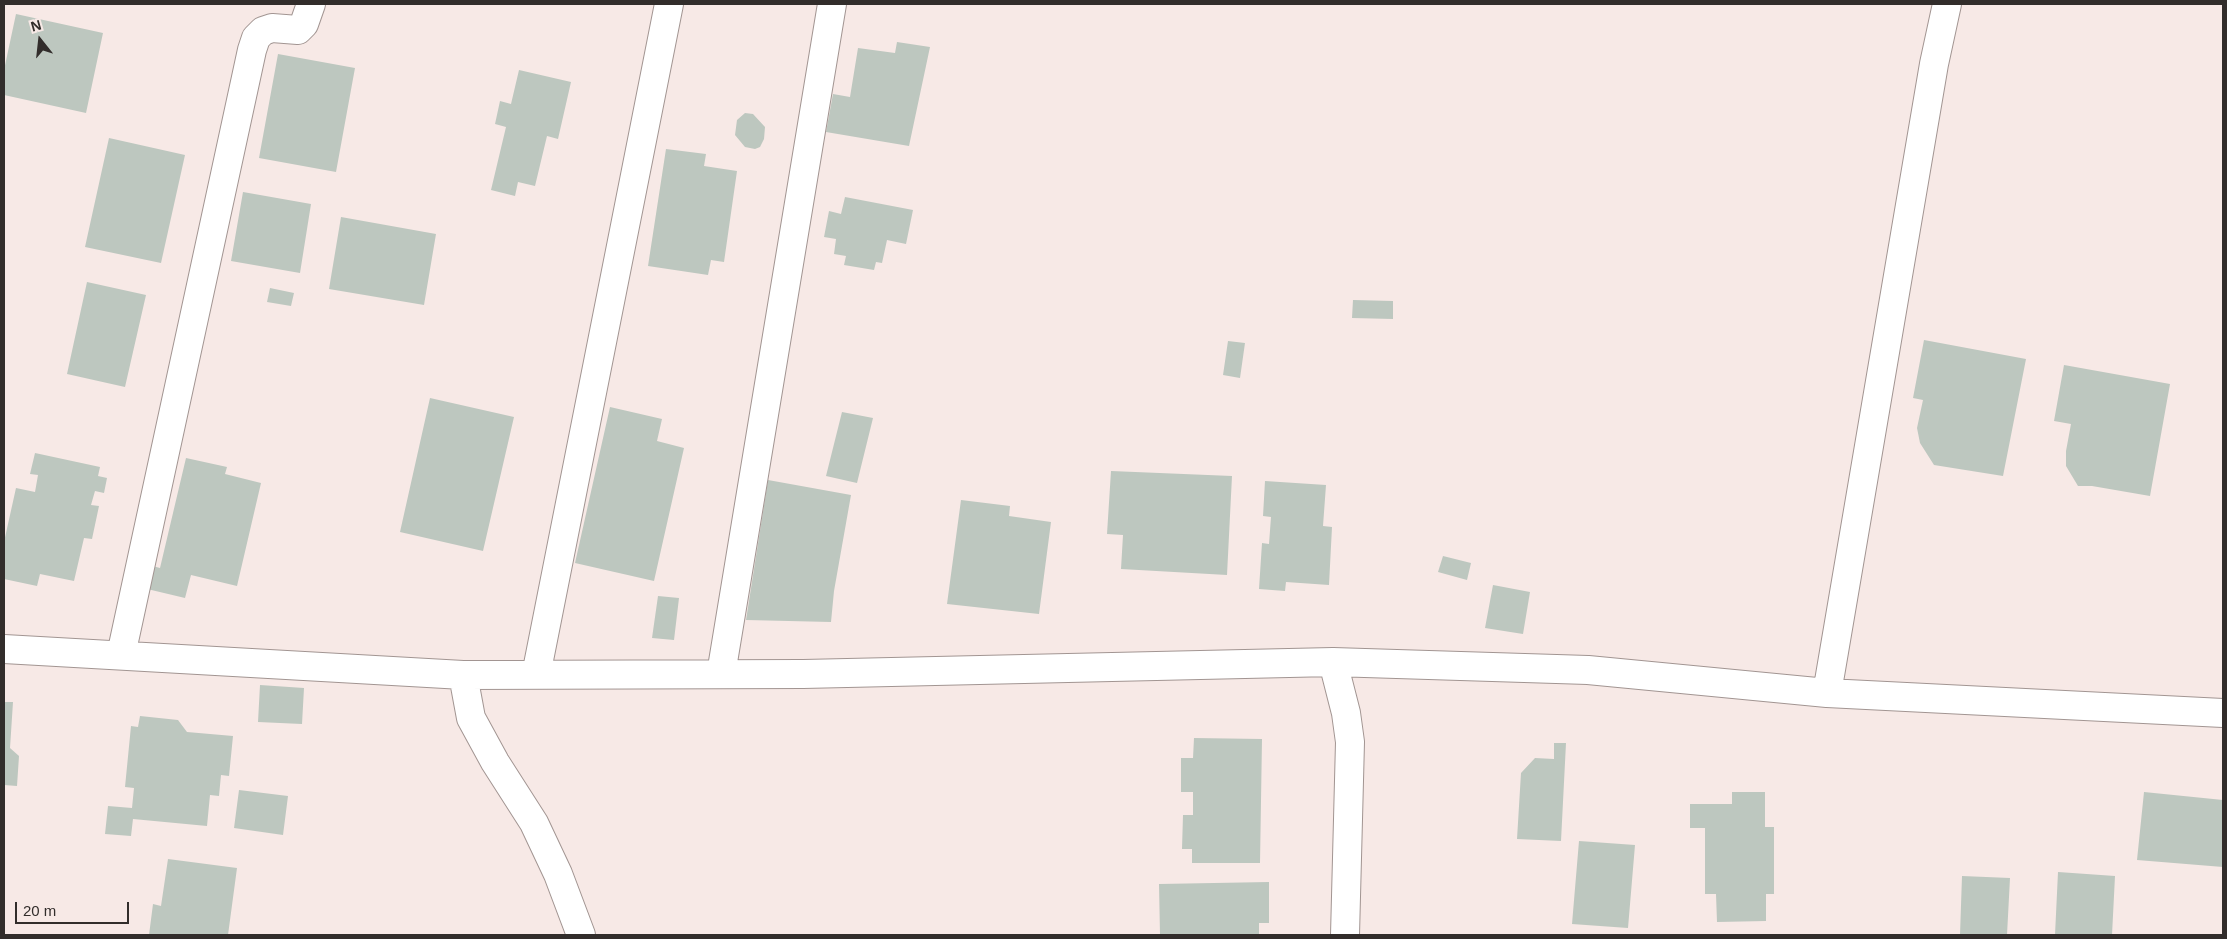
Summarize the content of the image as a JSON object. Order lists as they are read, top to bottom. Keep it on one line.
{"scale_bar":"20 m","north":"top"}
